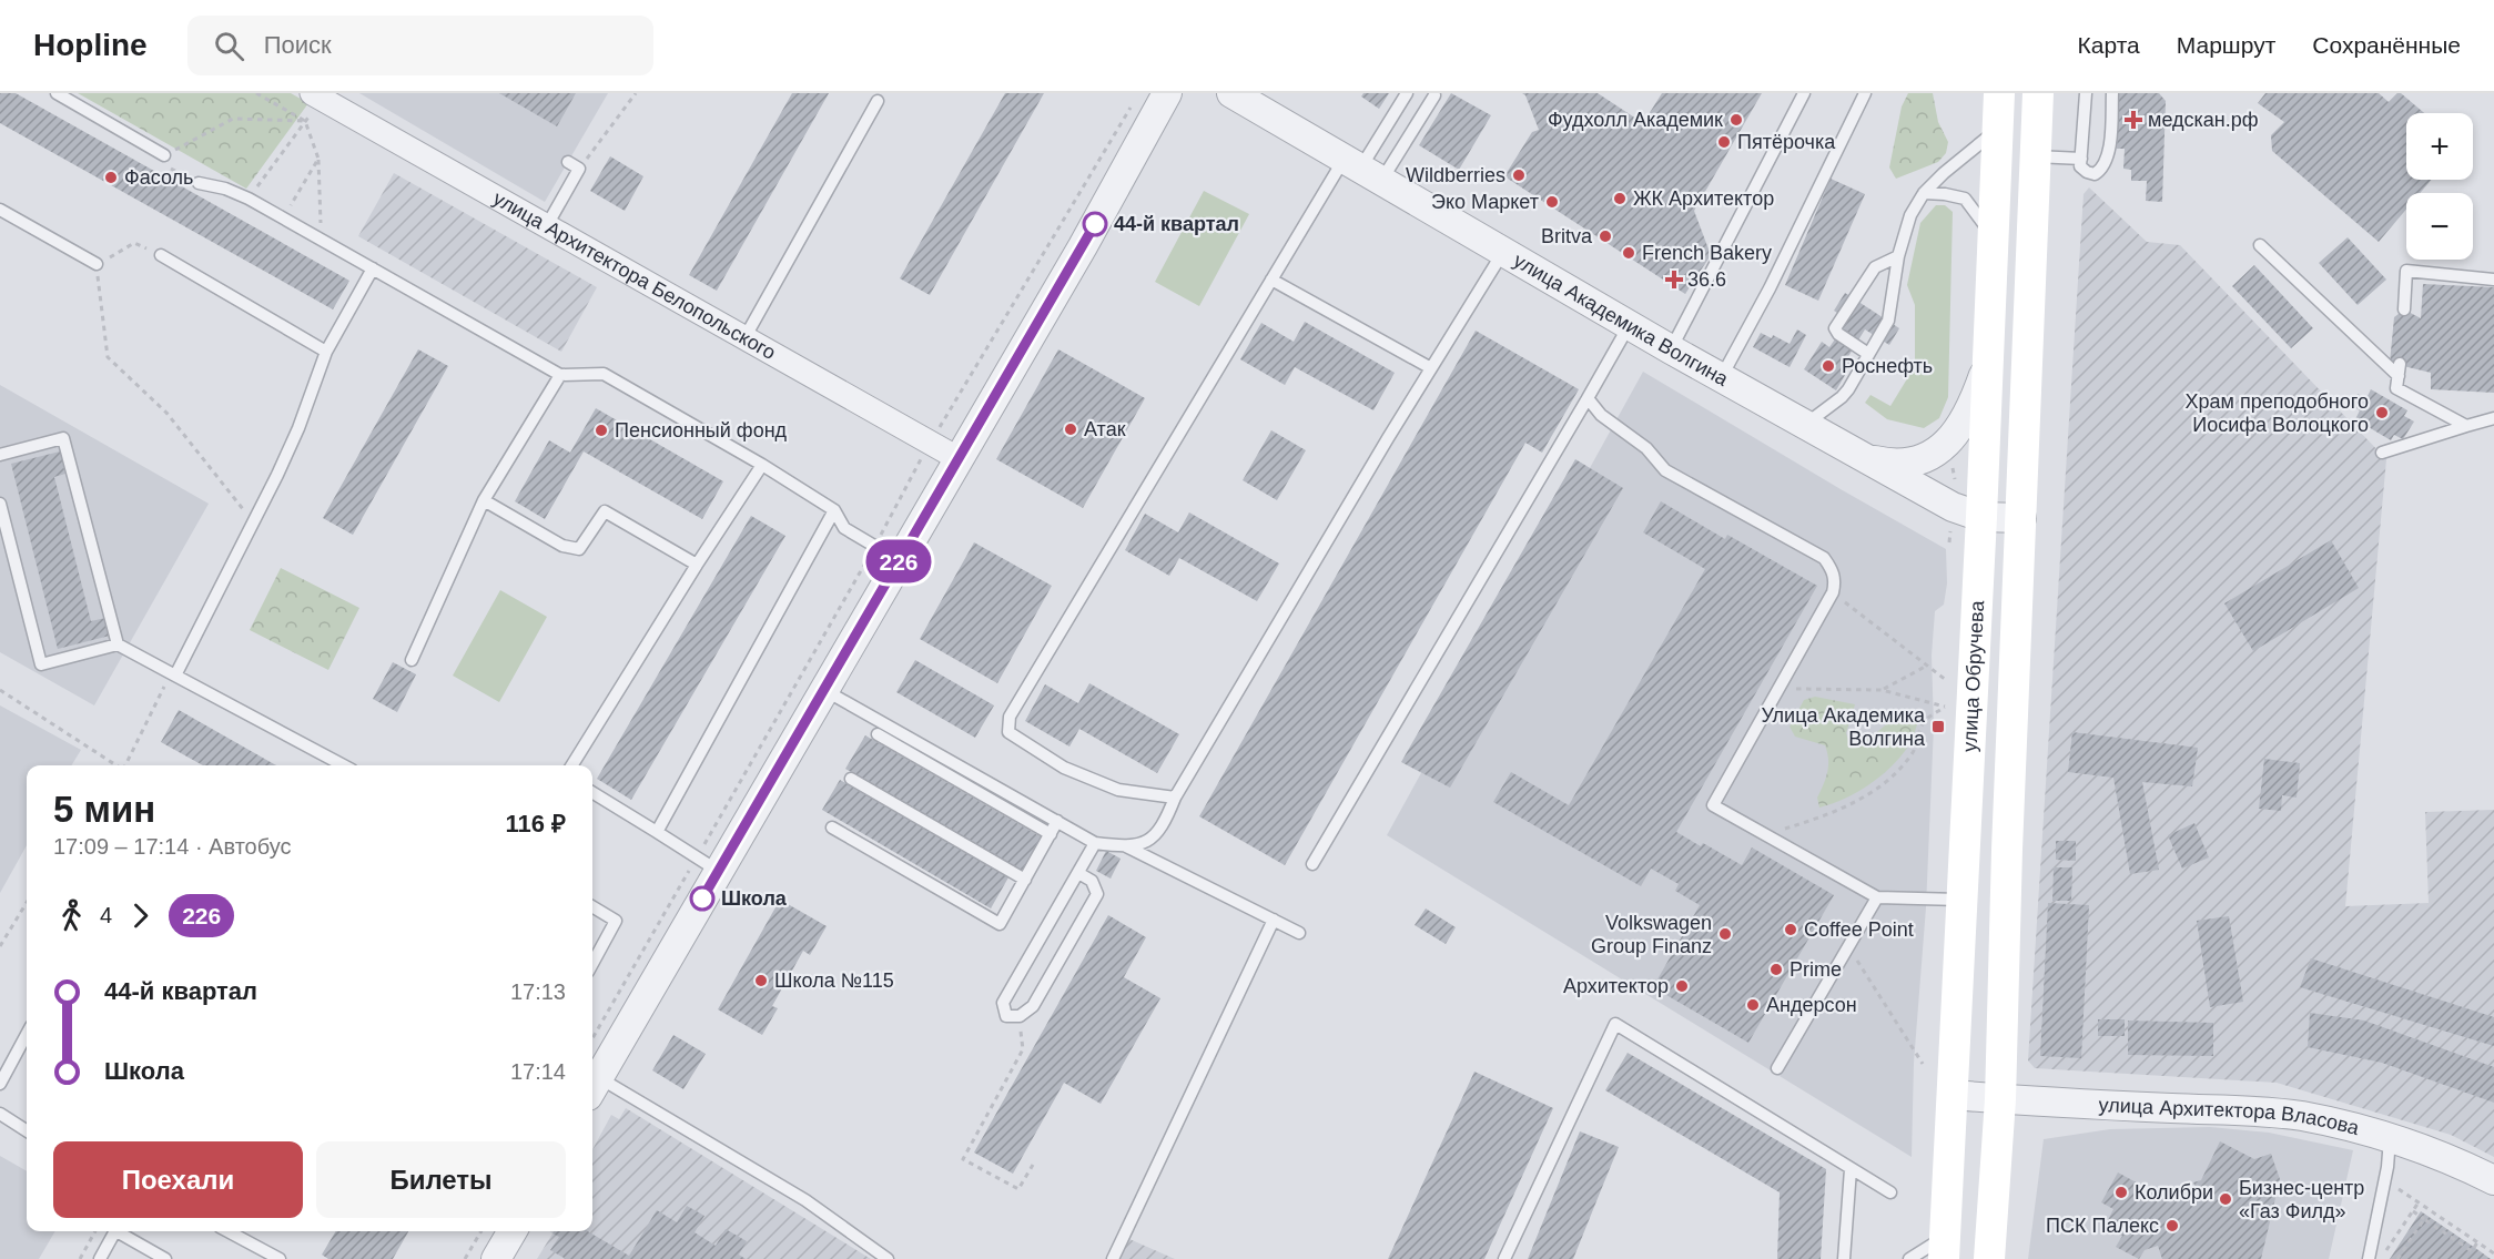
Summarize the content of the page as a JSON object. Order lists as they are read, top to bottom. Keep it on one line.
{"streets":{"main road":["улица Обручева"],"street":["улица Архитектора Белопольского","улица Академика Волгина","улица Архитектора Власова"]},"crossings":[["улица Академика Волгина","улица Обручева"],["улица Обручева","улица Архитектора Власова"]],"places":{"other":["Фудхолл Академик","Пятёрочка","Wildberries","Фасоль","ЖК Архитектор","Эко Маркет","44-й квартал","Britva","French Bakery","Роснефть","Храм преподобного Иосифа Волоцкого","Атак","Пенсионный фонд","Школа","Coffee Point","Volkswagen Group Finanz","Prime","Школа №115","Архитектор","Андерсон","Колибри","Бизнес-центр «Газ Филд»","ПСК Палекс"],"health":["медскан.рф","36.6"],"transit":["Улица Академика Волгина"]},"lines":["bus line 226"],"page":{"header":"Hopline","search":"Поиск","nav":["Карта","Маршрут","Сохранённые"],"on_map":"226","map_buttons":["+","−"],"heading":["5 мин","17:09 – 17:14 · Автобус","116 ₽"],"legs":["4","226"],"list":[{"name":"44-й квартал","value":"17:13"},{"name":"Школа","value":"17:14"}],"buttons":["Поехали","Билеты"]}}
